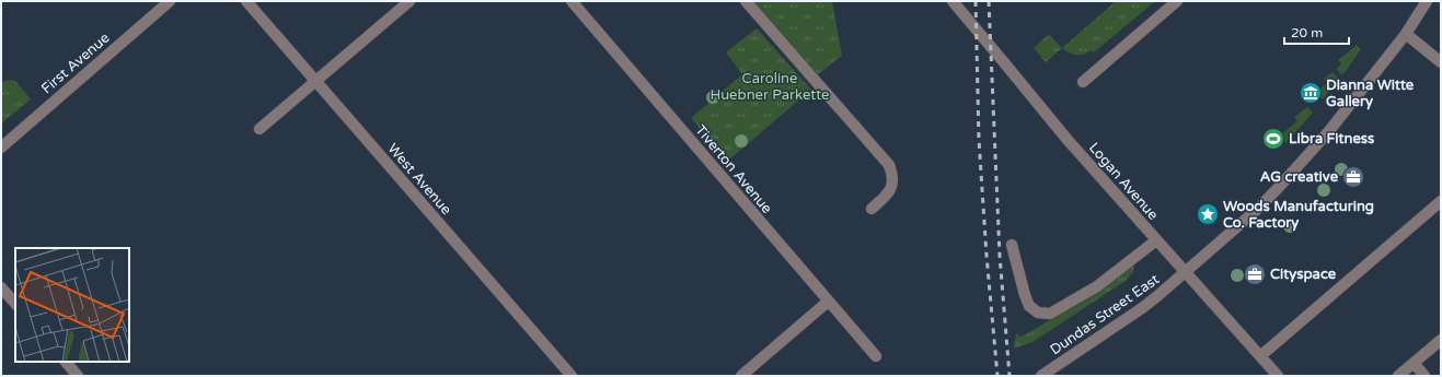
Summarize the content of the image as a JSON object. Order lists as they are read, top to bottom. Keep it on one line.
{"streets":{"street":["First Avenue","Tiverton Avenue","West Avenue","Logan Avenue","Dundas Street East"]},"crossings":[["Logan Avenue","Dundas Street East"]],"parks":["Caroline Huebner Parkette"],"places":{"museum":["Dianna Witte Gallery"],"sports":["Libra Fitness"],"office":["AG creative","Cityspace"],"place":["Woods Manufacturing Co. Factory"]},"scale_bar":"20 m"}
